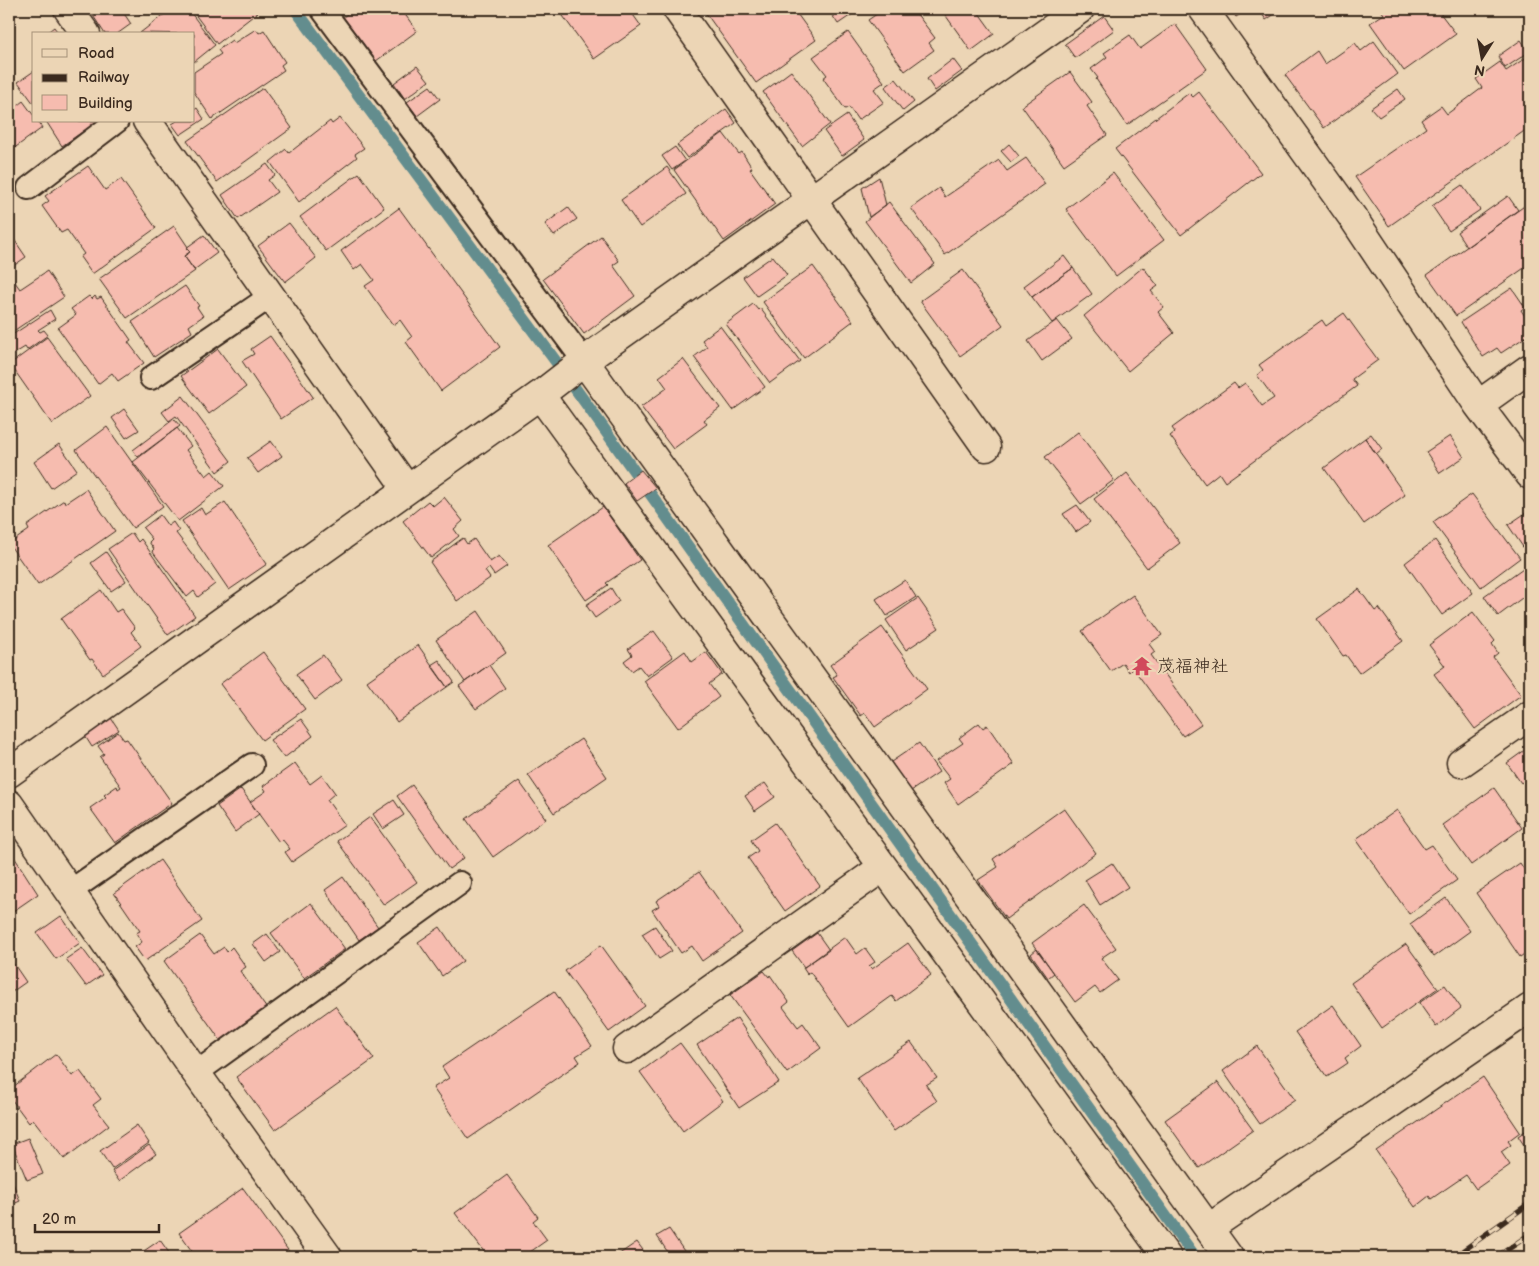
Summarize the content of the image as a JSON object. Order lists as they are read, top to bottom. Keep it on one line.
{"places":{"temple":["茂福神社"]},"legend":["Road","Railway","Building"],"scale_bar":"20 m","north":"bottom"}
